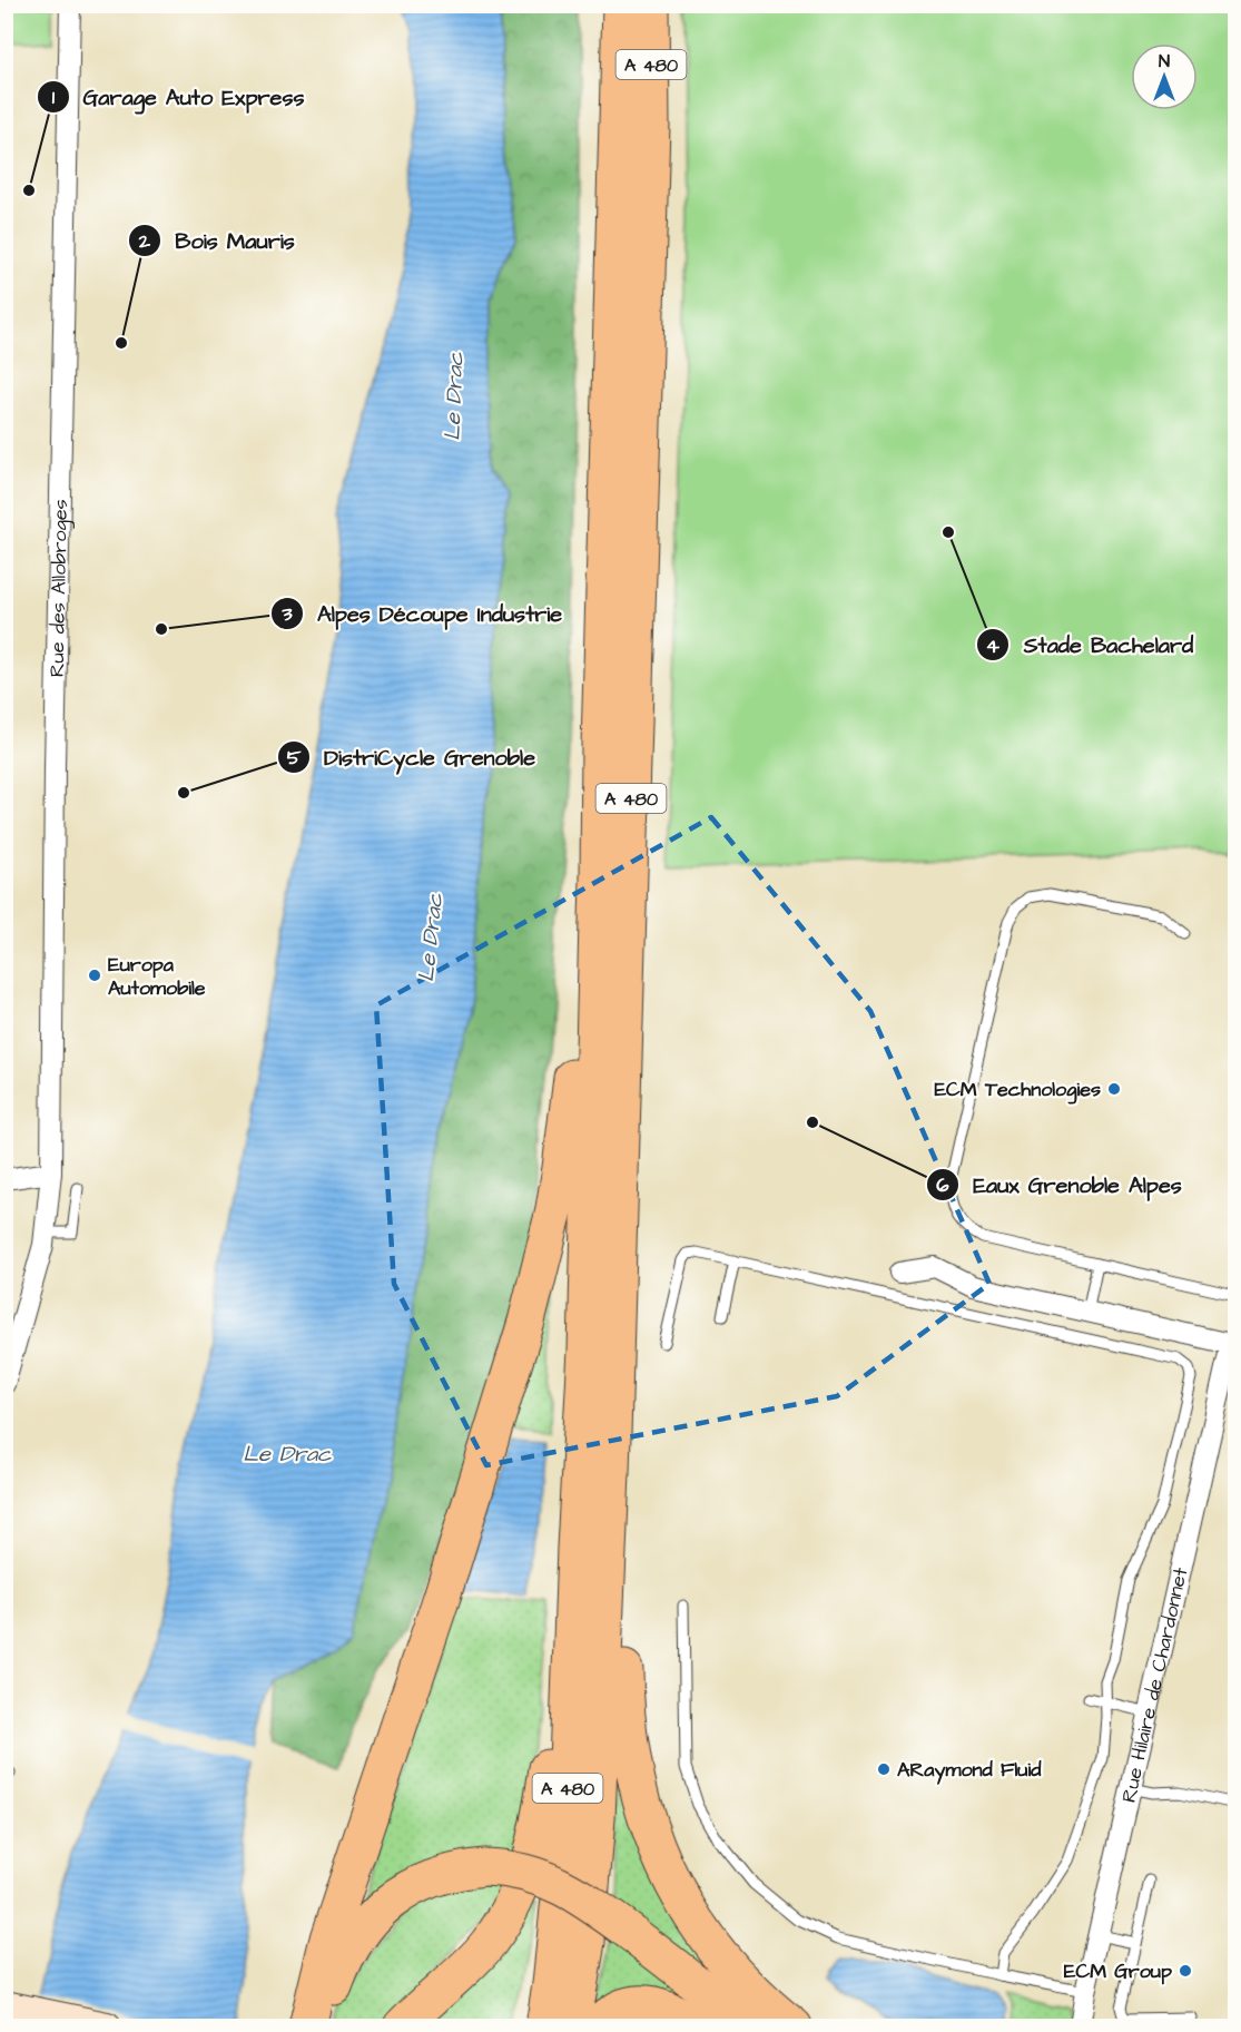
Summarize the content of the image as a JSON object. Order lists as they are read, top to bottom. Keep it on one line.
{"streets":{"highway":["A 480"],"street":["Rue des Allobroges","Rue Hilaire de Chardonnet"]},"water":["Le Drac"],"places":["Garage Auto Express","Bois Mauris","Stade Bachelard","Alpes Découpe Industrie","DistriCycle Grenoble","Europa Automobile","ECM Technologies","Eaux Grenoble Alpes","ARaymond Fluid","ECM Group"],"north":"top"}
